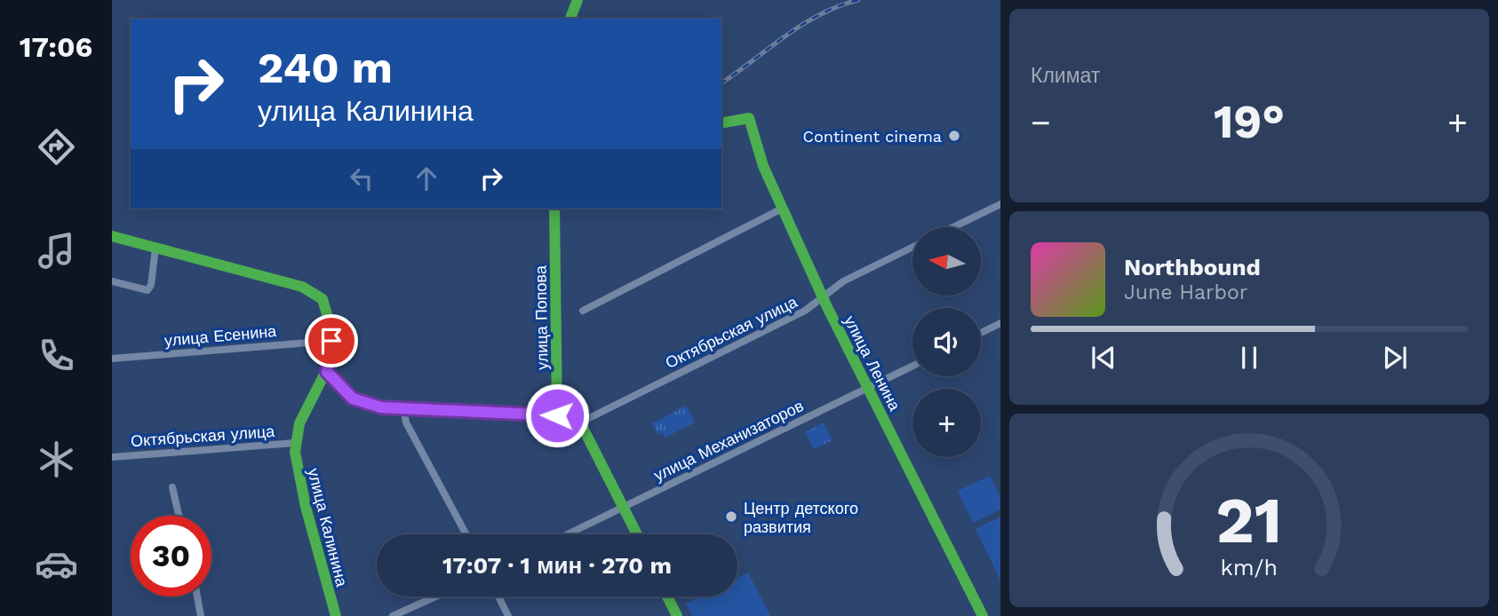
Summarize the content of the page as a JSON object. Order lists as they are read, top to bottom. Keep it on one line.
{"streets":{"street":["улица Попова","Октябрьская улица","улица Есенина","улица Ленина","улица Механизаторов","улица Калинина"]},"crossings":[["Октябрьская улица","улица Ленина"],["Октябрьская улица","улица Калинина"],["улица Есенина","улица Калинина"],["улица Ленина","улица Механизаторов"]],"places":["Continent cinema","Центр детского развития"],"north":"left","page":{"tabs":"17:06","tile":"Климат","turn":["240 m","улица Калинина"],"heat":["−","19°","+"],"map_buttons":"+","song":["Northbound","June Harbor"],"limit":"30","trip":"17:07 · 1 мин · 270 m","gauge":["21","km/h"]}}
